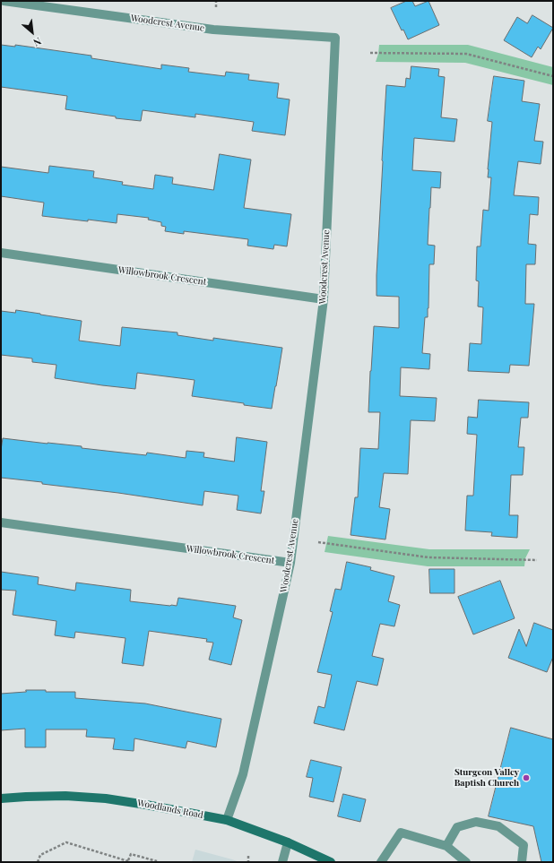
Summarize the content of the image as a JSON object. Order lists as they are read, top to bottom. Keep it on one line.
{"streets":{"street":["Woodcrest Avenue","Willowbrook Crescent","Woodlands Road"]},"crossings":[["Woodcrest Avenue","Willowbrook Crescent"],["Woodcrest Avenue","Woodlands Road"]],"places":["Sturgeon Valley Baptish Church"],"north":"bottom right"}
